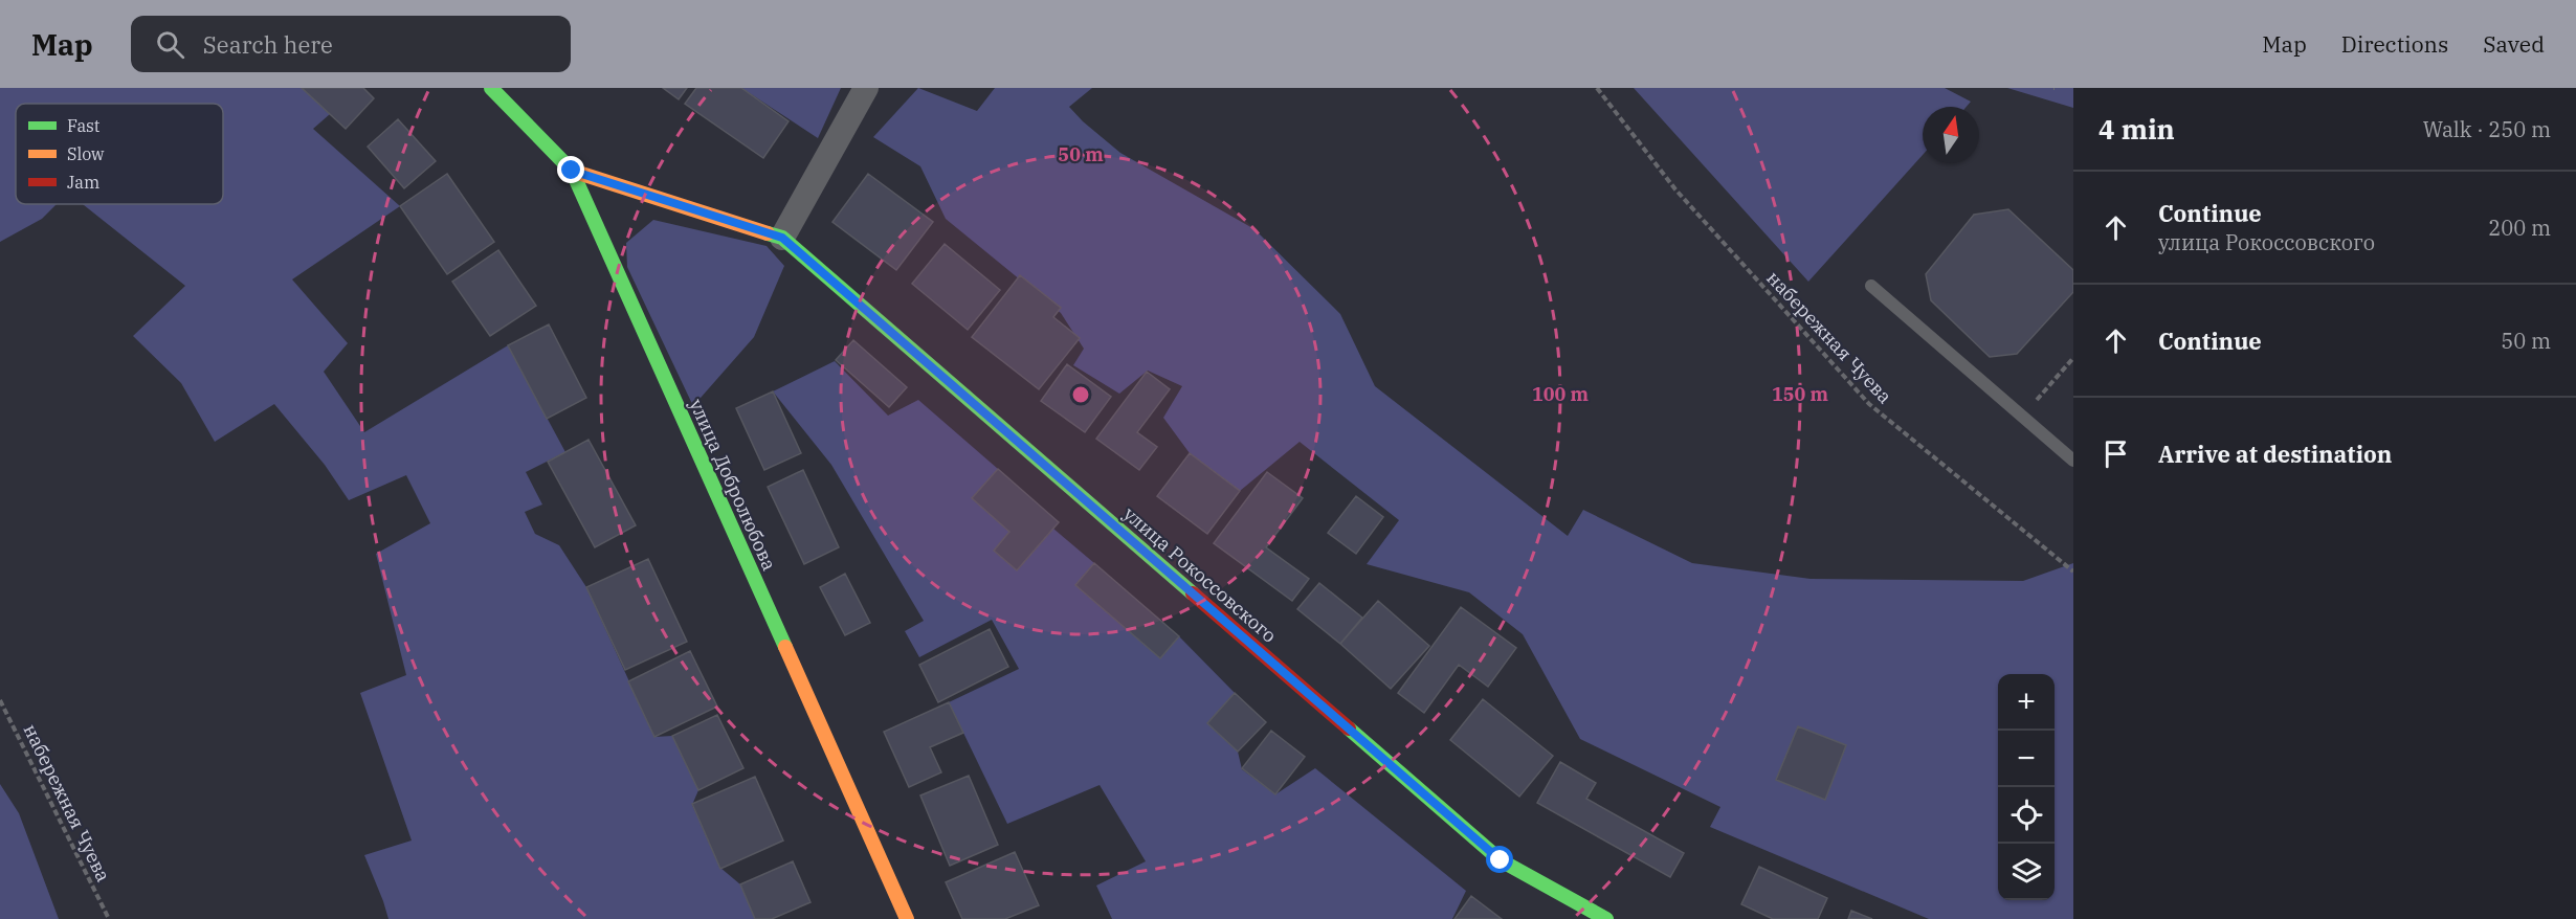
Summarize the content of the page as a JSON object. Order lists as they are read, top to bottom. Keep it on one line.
{"streets":{"street":["улица Добролюбова","улица Рокоссовского"],"path":["набережная Чуева"]},"legend":["Fast","Slow","Jam"],"north":"top","page":{"header":"Map","search":"Search here","nav":["Map","Directions","Saved"],"heading":["4 min","Walk · 250 m"],"list":[["Continue","улица Рокоссовского","200 m"],["Continue","50 m"],"Arrive at destination"],"map_buttons":["+","−"]},"rings":["50 m","100 m","150 m"]}
